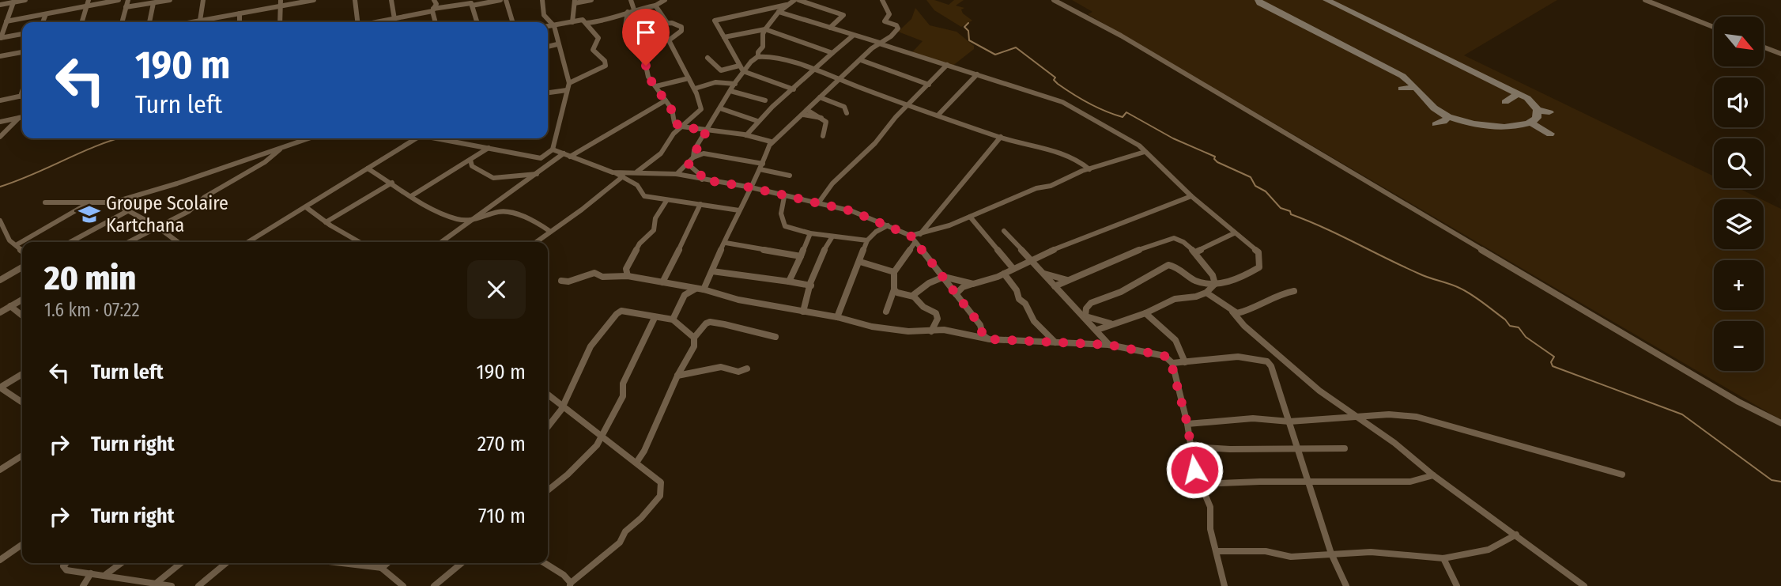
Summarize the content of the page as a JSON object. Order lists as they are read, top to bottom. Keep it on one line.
{"places":{"school or university":["Groupe Scolaire Kartchana"]},"north":"bottom right","page":{"map_buttons":["+","−"],"turn":["190 m","Turn left"],"heading":["20 min","1.6 km · 07:22"],"list":[{"name":"Turn left","value":"190 m"},{"name":"Turn right","value":"270 m"},{"name":"Turn right","value":"710 m"}]}}
